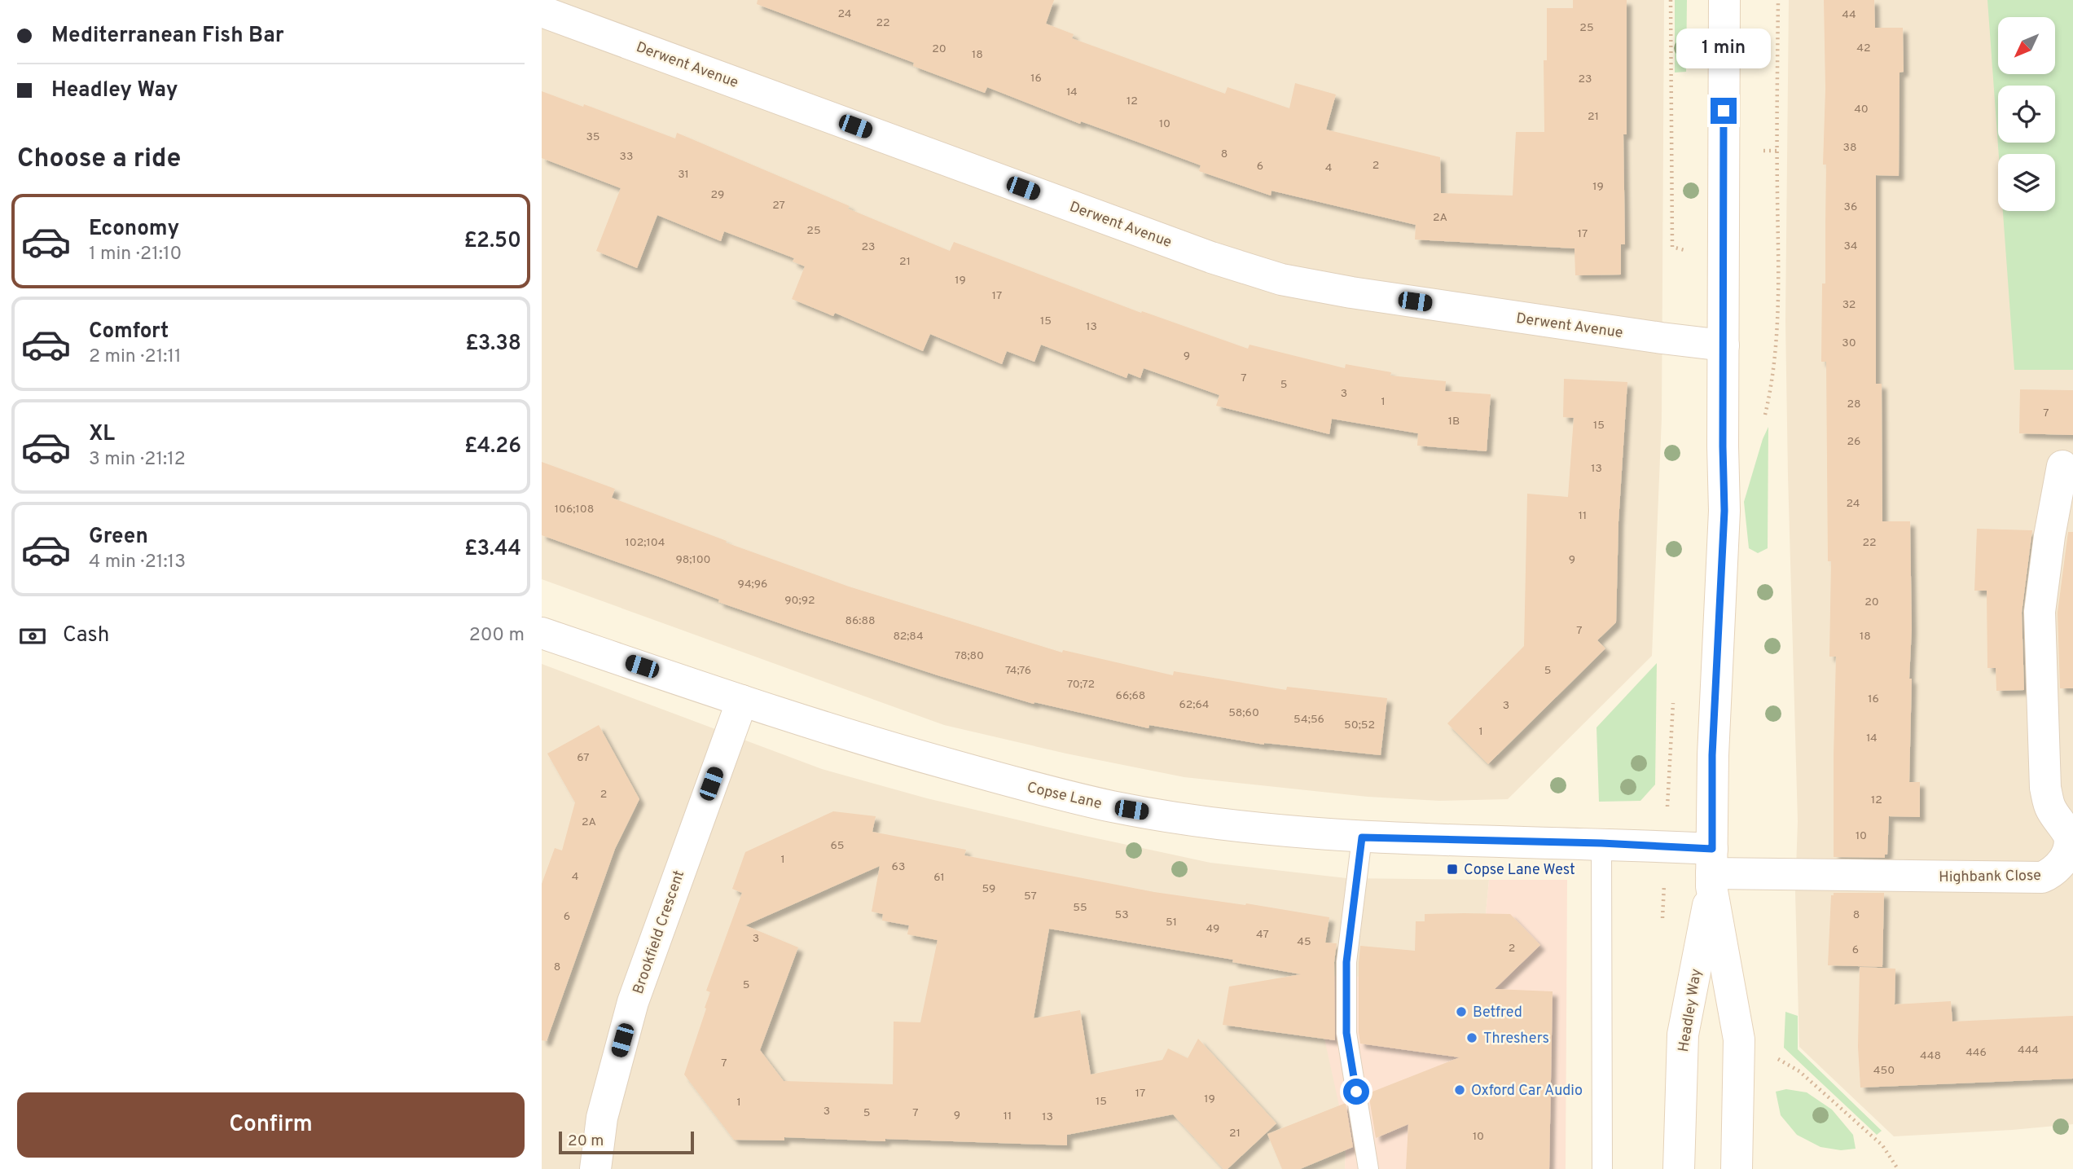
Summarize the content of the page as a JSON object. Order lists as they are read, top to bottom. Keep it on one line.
{"streets":{"street":["Derwent Avenue","Copse Lane","Highbank Close","Brookfield Crescent","Headley Way"]},"crossings":[["Derwent Avenue","Headley Way"],["Copse Lane","Highbank Close"],["Copse Lane","Brookfield Crescent"],["Copse Lane","Headley Way"],["Highbank Close","Headley Way"]],"places":{"transit":["Copse Lane West"],"other":["Betfred","Threshers","Oxford Car Audio"]},"house_numbers":["24","44","22","25","42","20","18","16","23","14","12","40","21","10","35","38","8","33","2","6","4","31","19","29","27","36","2A","25","17","34","23","21","19","17","32","15","13","30","9","7","5","3","1","28","7","1B","15","26","13","24","106;108","11","102;104","22","98;100","9","94;96","90;92","20","86:88","7","82;84","18","78;80","74;76","5","70;72","66;68","16","62;64","3","58;60","54;56","50;52","1","14","67","2","12","2A","10","65","1","63","4","61","59","57","55","53","8","6","51","49","47","3","45","2","6","8","5","444","446","448","7","450","17","19","15","1","3","5","7","9","11","13","21","10"],"scale_bar":"20 m","north":"bottom left","page":{"banner":["Mediterranean Fish Bar","Headley Way"],"bubble":"1 min","heading":"Choose a ride","list":[{"name":"Economy","note":"1 min · 21:10","value":"£2.50"},{"name":"Comfort","note":"2 min · 21:11","value":"£3.38"},{"name":"XL","note":"3 min · 21:12","value":"£4.26"},{"name":"Green","note":"4 min · 21:13","value":"£3.44"}],"pay":["Cash","200 m"],"buttons":"Confirm","scale":"20 m"}}
